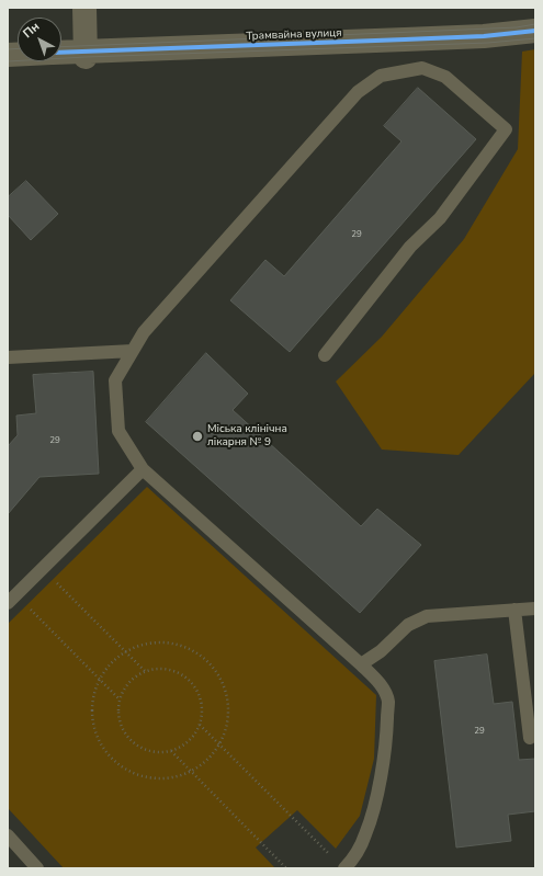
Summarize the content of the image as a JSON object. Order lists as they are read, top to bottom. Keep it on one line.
{"streets":{"street":["Трамвайна вулиця"]},"places":["Міська клінічна лікарня № 9"],"house_numbers":["29","29","29"],"north":"top left"}
